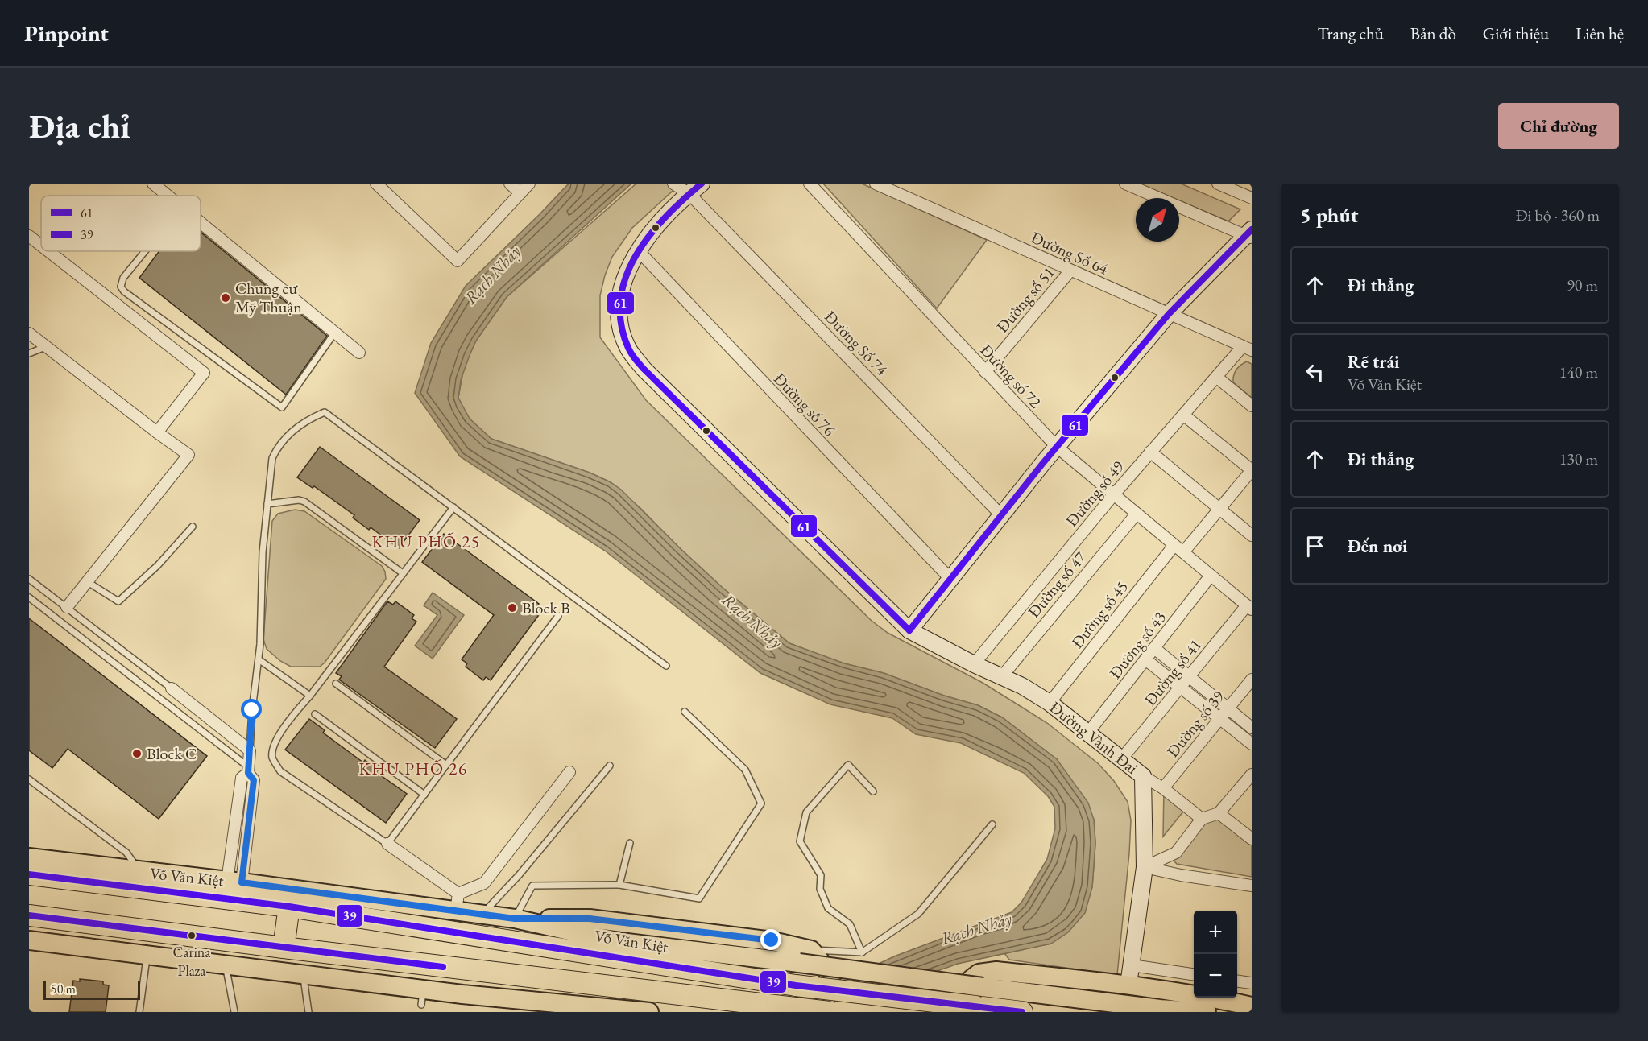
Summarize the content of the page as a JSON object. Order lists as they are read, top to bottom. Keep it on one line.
{"streets":{"highway":["Võ Văn Kiệt"],"street":["Đường Số 64","Đường số 51","Đường Số 74","Đường số 72","Đường số 76","Đường số 49","Đường số 47","Đường số 45","Đường số 43","Đường số 41","Đường số 39","Đường Vành Đai"]},"crossings":[["Đường Số 64","Đường số 51"],["Đường Số 64","Đường số 49"],["Đường số 51","Đường số 72"],["Đường Số 74","Đường Vành Đai"],["Đường số 72","Đường số 49"],["Đường số 72","Đường số 47"],["Đường số 72","Đường số 45"],["Đường số 72","Đường số 43"],["Đường số 72","Đường số 41"],["Đường số 76","Đường Vành Đai"],["Đường số 49","Đường Vành Đai"],["Đường số 47","Đường Vành Đai"],["Đường số 45","Đường Vành Đai"],["Đường số 43","Đường Vành Đai"],["Đường số 41","Đường Vành Đai"]],"districts":["KHU PHỐ 25","KHU PHỐ 26"],"water":["Rạch Nhảy"],"places":["Chung cư Mỹ Thuận","Block B","Block C","Carina Plaza"],"lines":["transit line 61","transit line 39"],"legend":["61","39"],"scale_bar":"50 m","north":"top right","page":{"header":"Pinpoint","nav":["Trang chủ","Bản đồ","Giới thiệu","Liên hệ"],"buttons":"Chỉ đường","title":"Địa chỉ","heading":["5 phút","Đi bộ · 360 m"],"list":[["Đi thẳng","90 m"],["Rẽ trái","Võ Văn Kiệt","140 m"],["Đi thẳng","130 m"],"Đến nơi"],"map_buttons":["+","−"],"scale":"50 m"}}
